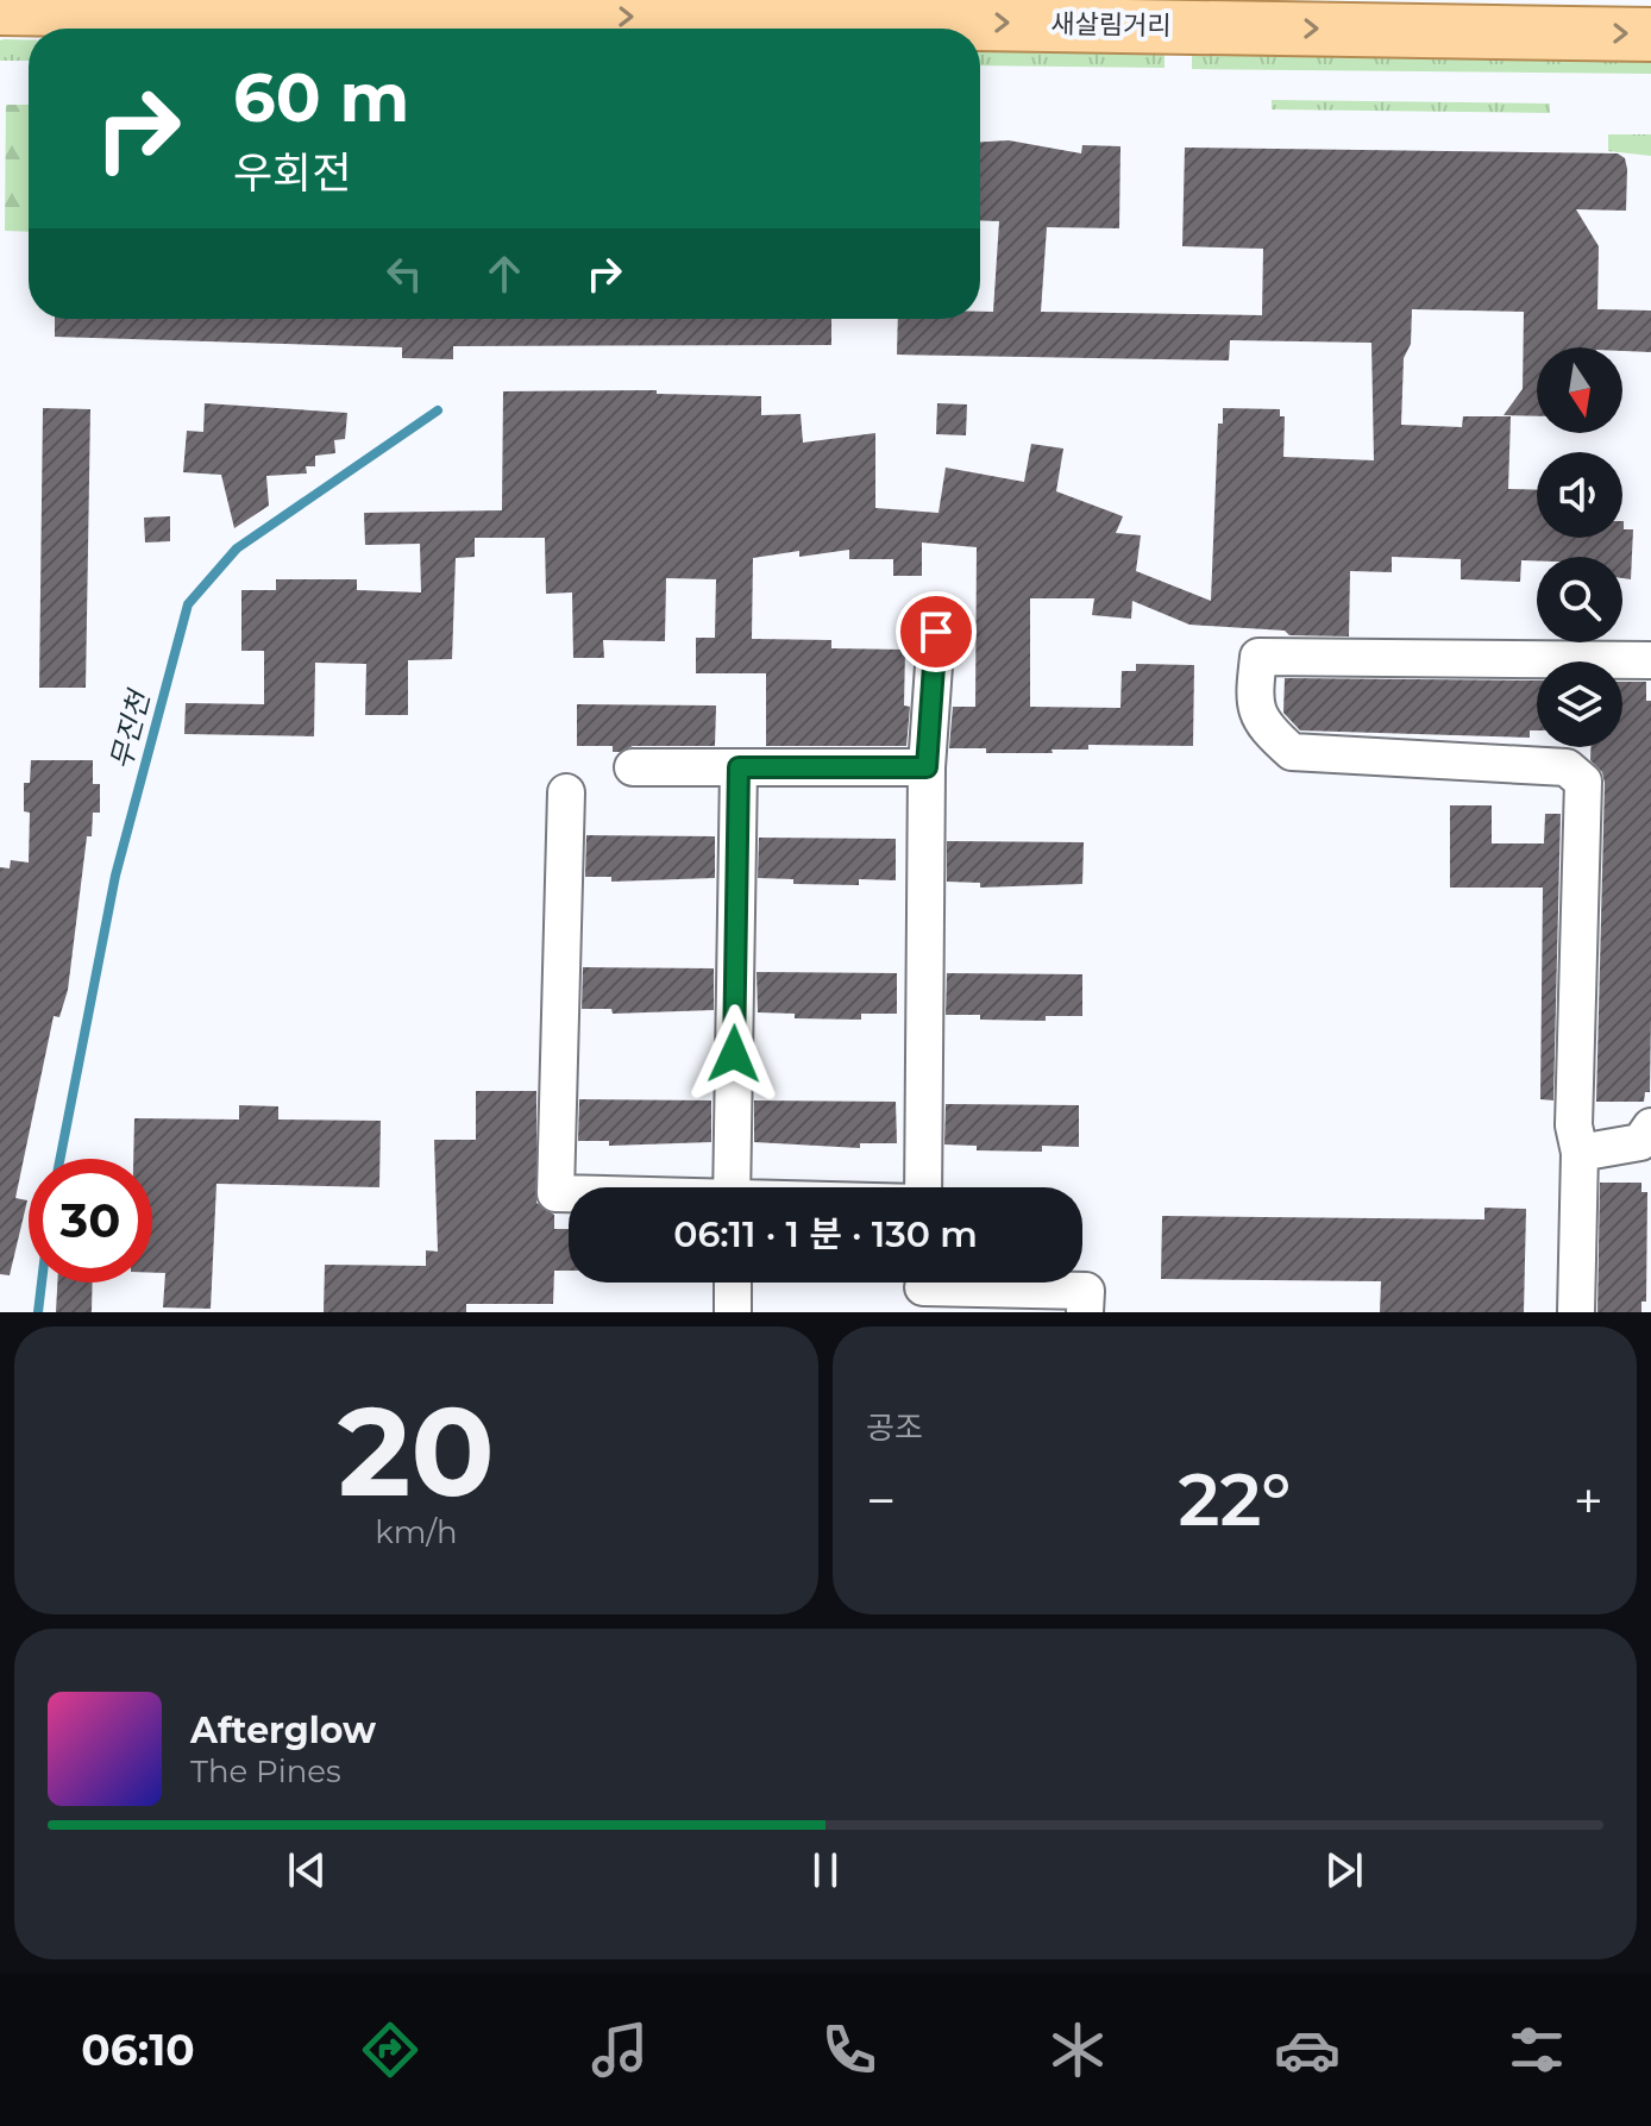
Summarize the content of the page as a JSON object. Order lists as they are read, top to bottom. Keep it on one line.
{"streets":{"main road":["새살림거리"]},"one_way":["새살림거리"],"water":["무진천"],"north":"bottom","page":{"turn":["60 m","우회전"],"limit":"30","trip":"06:11 · 1 분 · 130 m","tile":[["20","km/h"],"공조"],"heat":["−","22°","+"],"song":["Afterglow","The Pines"],"tabs":"06:10"}}
